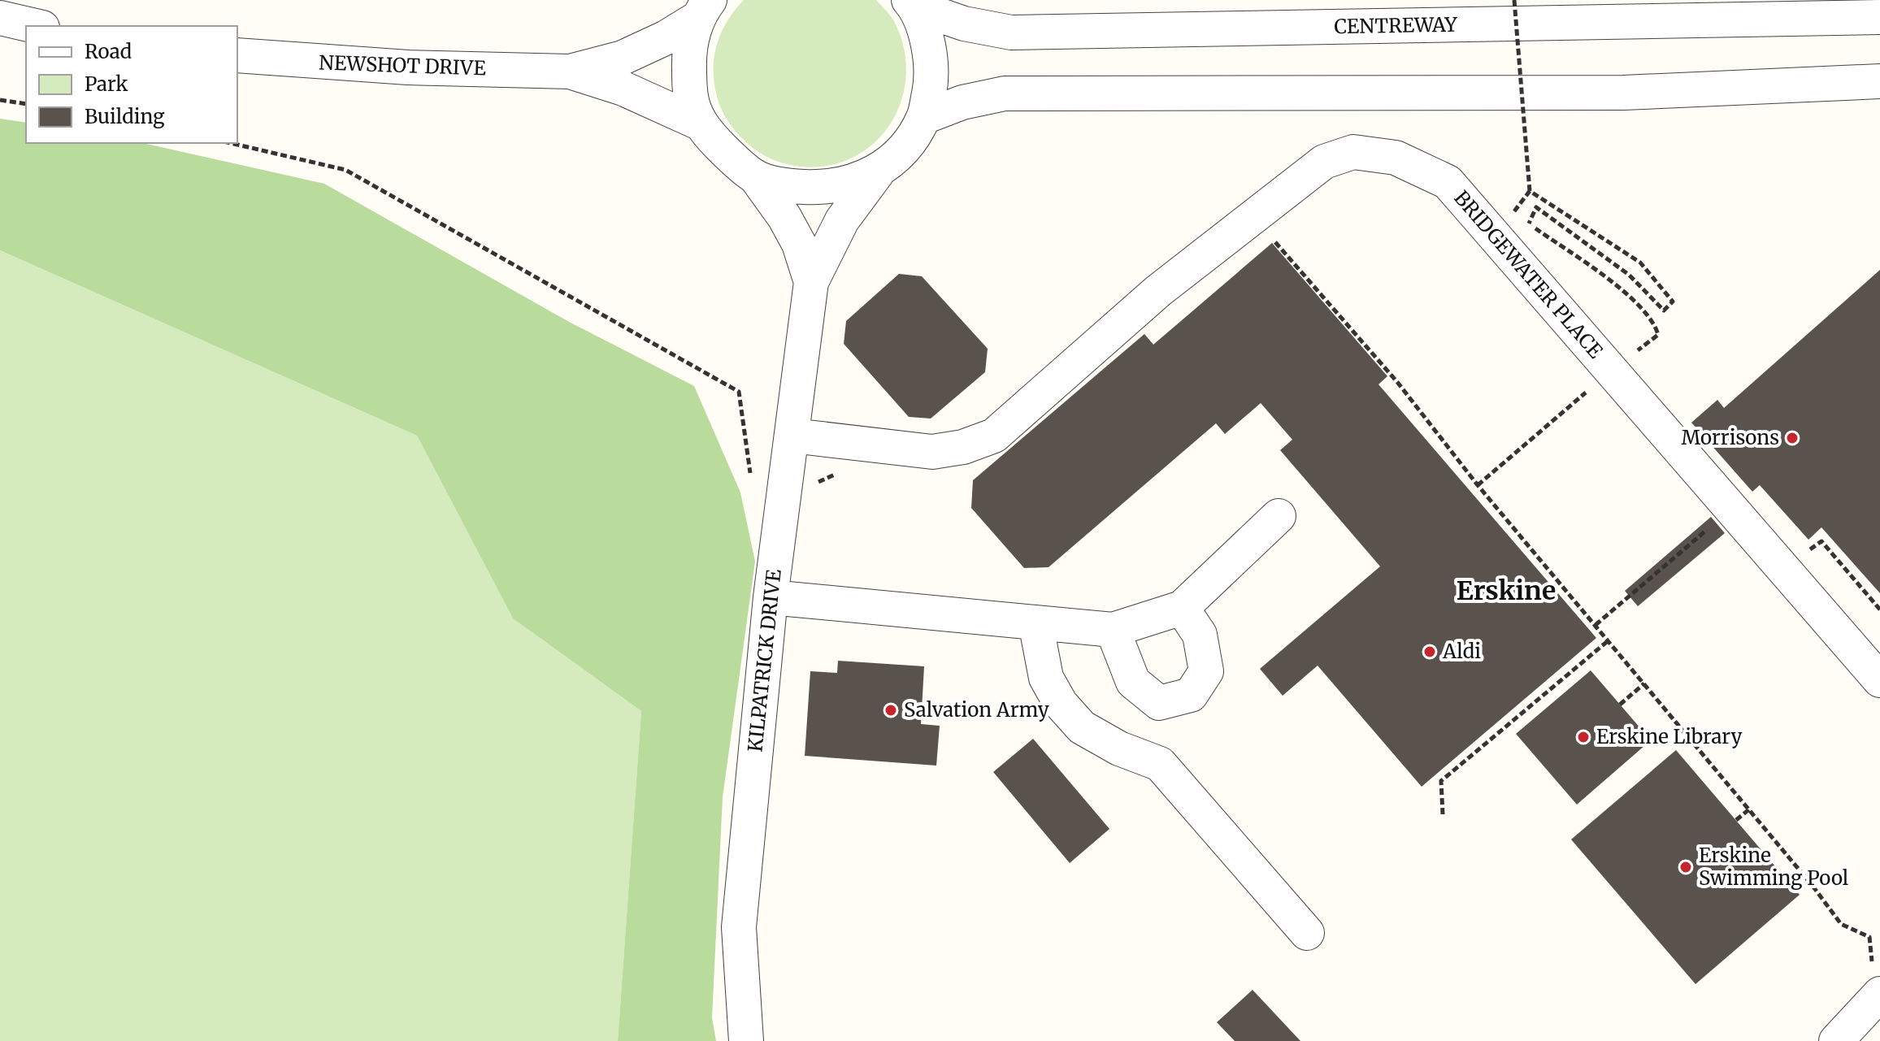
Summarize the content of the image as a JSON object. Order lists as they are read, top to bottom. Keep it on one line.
{"streets":{"street":["CENTREWAY","NEWSHOT DRIVE","BRIDGEWATER PLACE","KILPATRICK DRIVE"]},"crossings":[["BRIDGEWATER PLACE","KILPATRICK DRIVE"]],"districts":["Erskine"],"places":["Morrisons","Aldi","Salvation Army","Erskine Library","Erskine Swimming Pool"],"legend":["Road","Park","Building"]}
